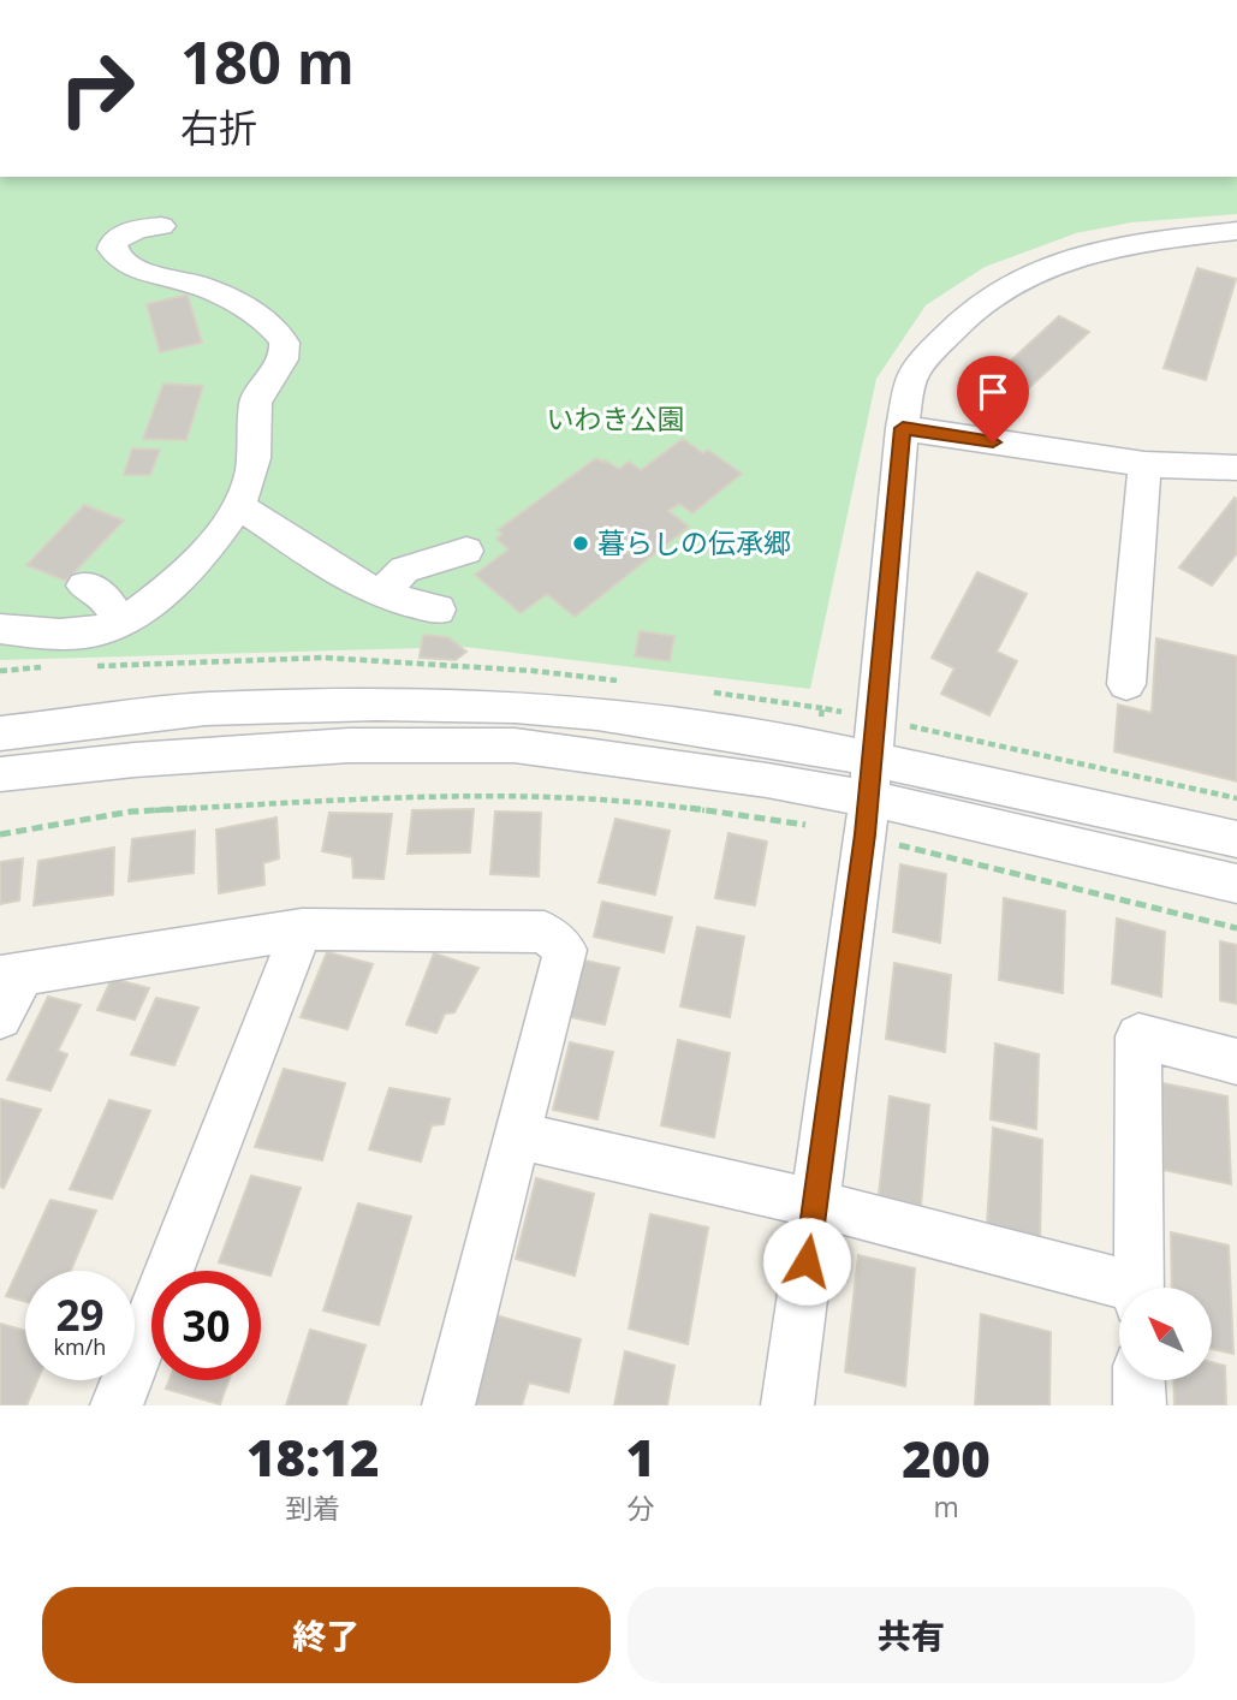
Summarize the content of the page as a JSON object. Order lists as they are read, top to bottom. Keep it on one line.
{"parks":["いわき公園"],"places":["暮らしの伝承郷"],"north":"top left","page":{"turn":["180 m","右折"],"speed":"29 km/h","limit":"30","eta":["18:12","到着","1","分","200","m"],"buttons":["終了","共有"]}}
